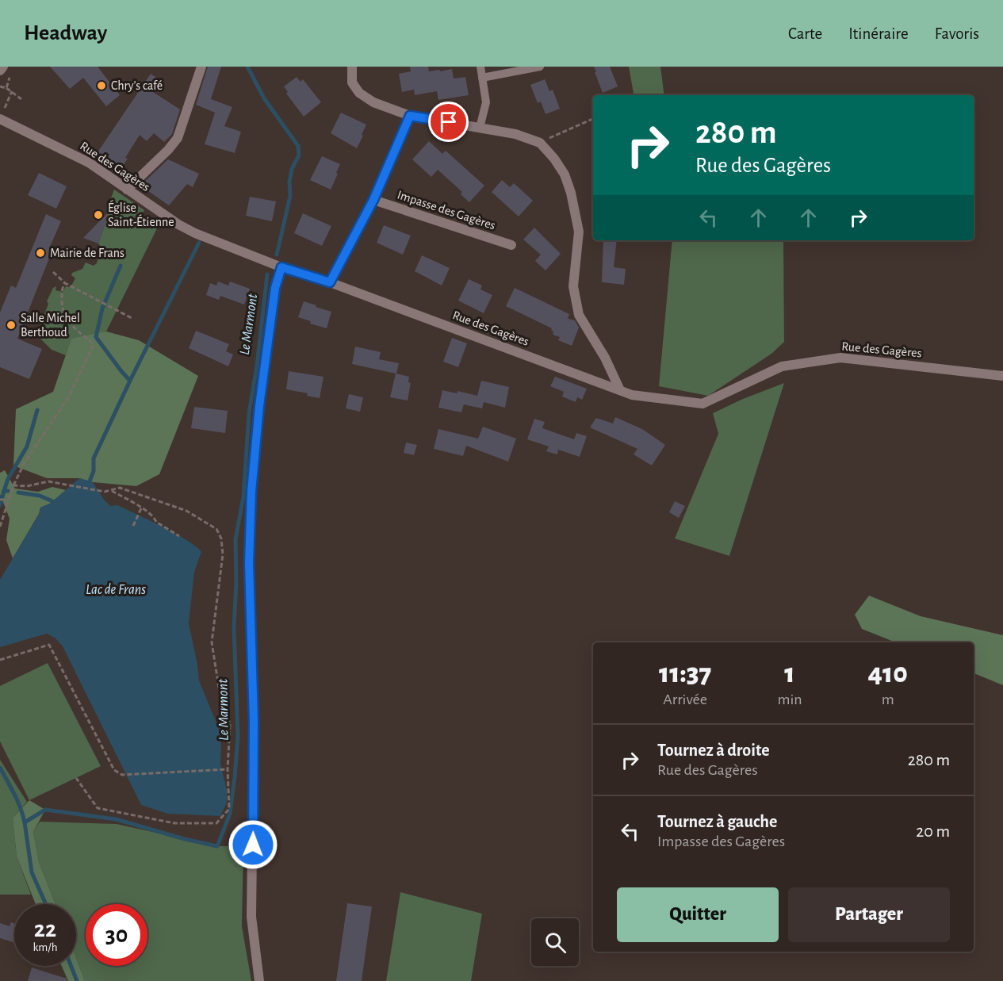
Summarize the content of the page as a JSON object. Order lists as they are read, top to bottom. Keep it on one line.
{"streets":{"street":["Rue des Gagères","Impasse des Gagères"]},"crossings":[["Rue des Gagères","Impasse des Gagères"]],"water":["Le Marmont","Lac de Frans"],"places":["Chry's café","Église Saint-Étienne","Mairie de Frans","Salle Michel Berthoud"],"page":{"header":"Headway","nav":["Carte","Itinéraire","Favoris"],"turn":["280 m","Rue des Gagères"],"eta":["11:37","Arrivée","1","min","410","m"],"list":[{"name":"Tournez à droite","note":"Rue des Gagères","value":"280 m"},{"name":"Tournez à gauche","note":"Impasse des Gagères","value":"20 m"}],"buttons":["Quitter","Partager"],"speed":"22 km/h","limit":"30"}}
